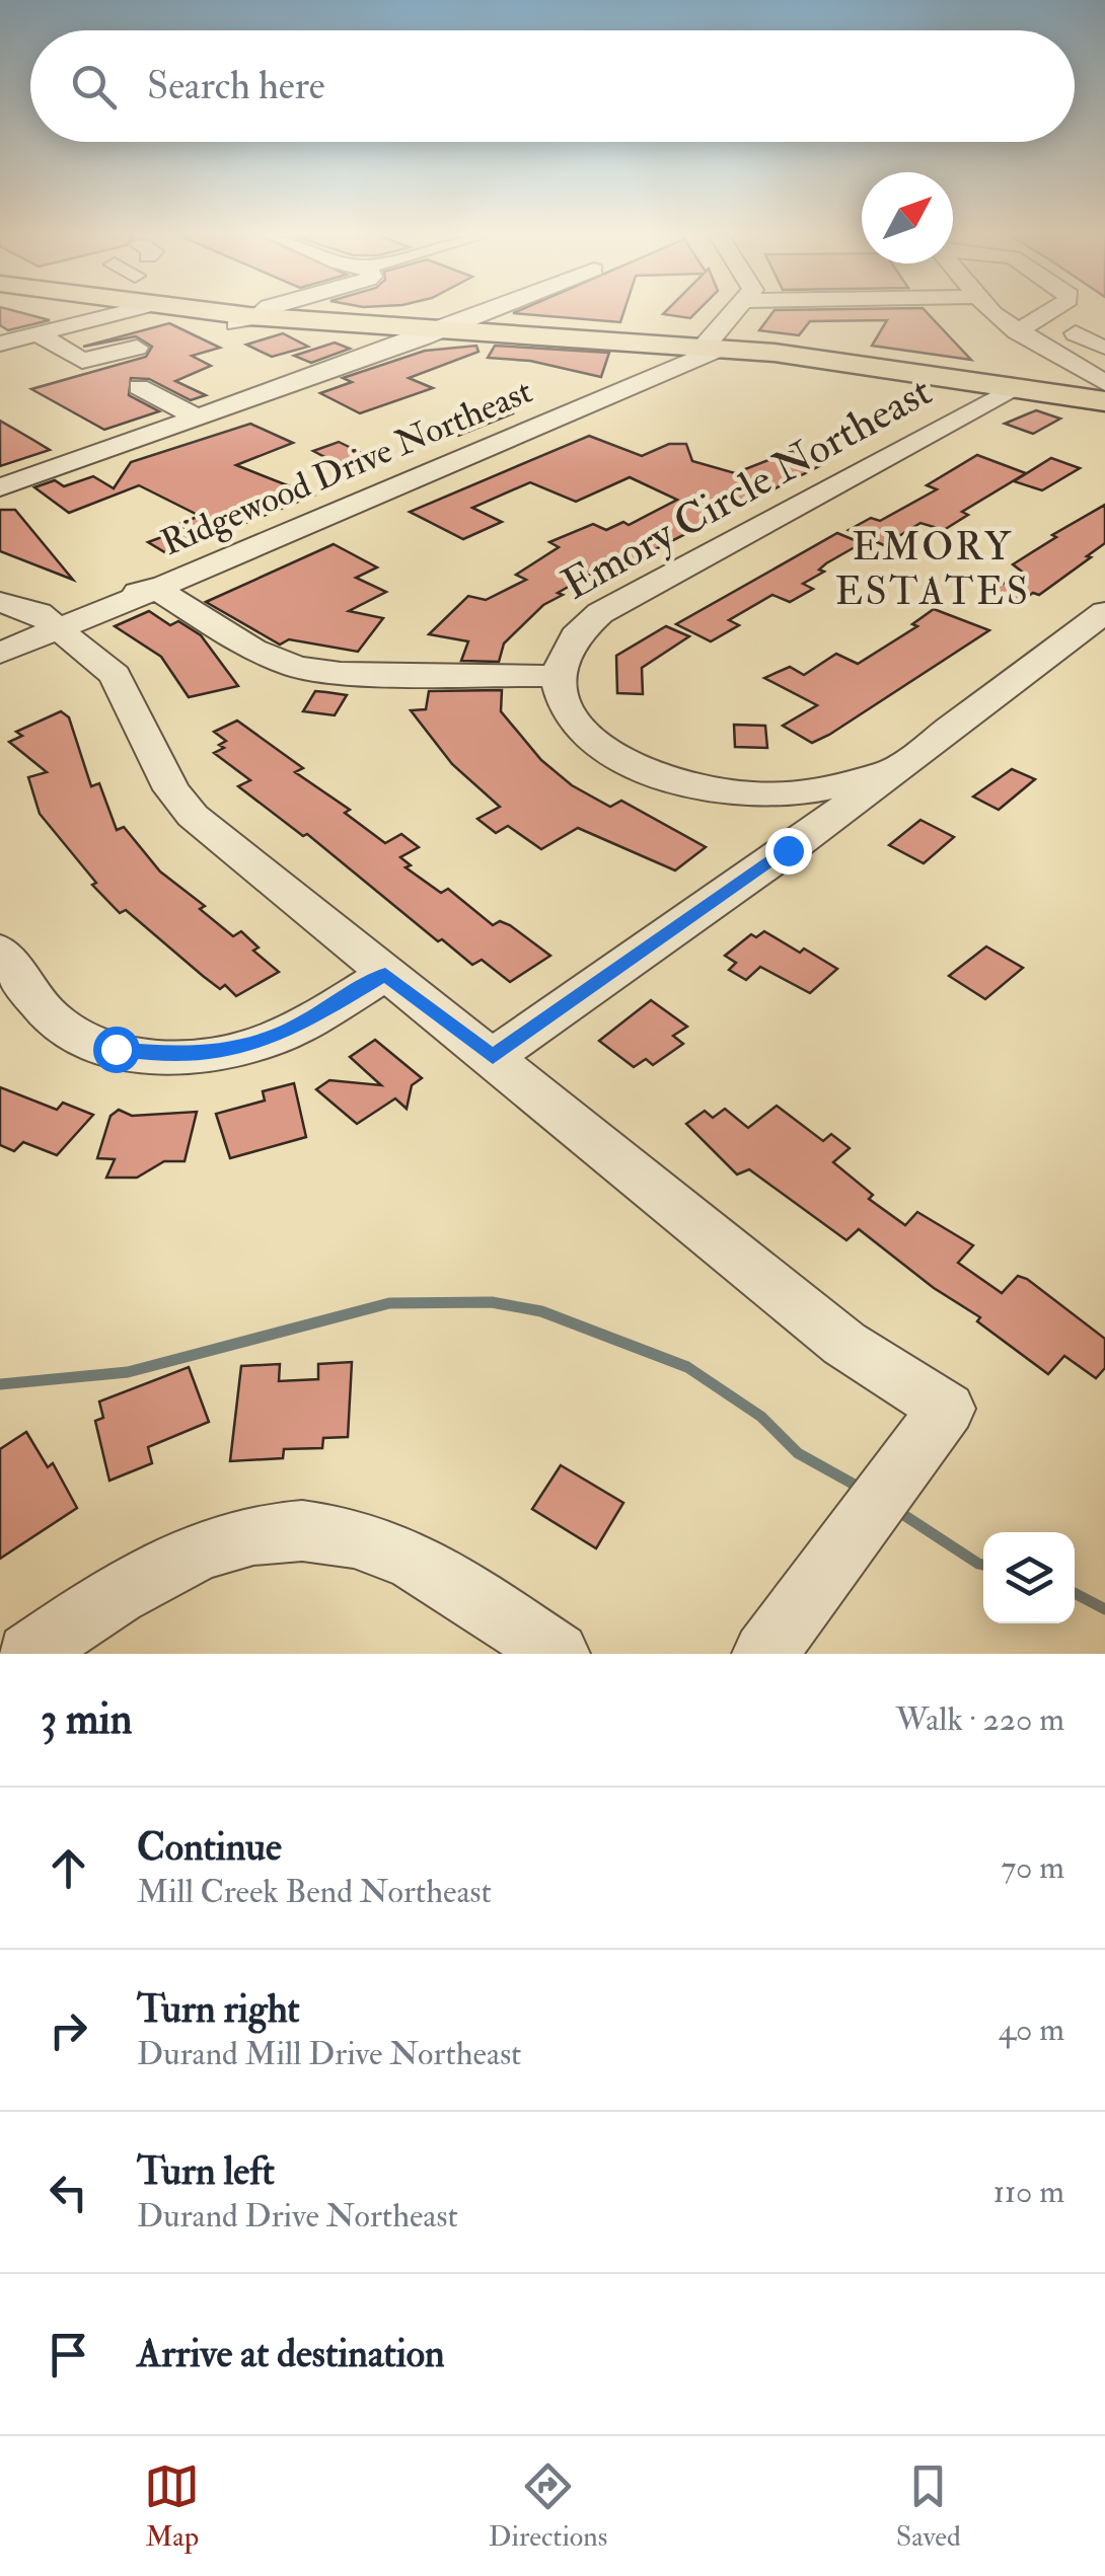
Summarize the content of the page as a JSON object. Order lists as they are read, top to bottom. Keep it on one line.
{"streets":{"street":["Ridgewood Drive Northeast","Emory Circle Northeast"]},"districts":["EMORY ESTATES"],"north":"top right","page":{"search":"Search here","heading":["3 min","Walk · 220 m"],"list":[["Continue","Mill Creek Bend Northeast","70 m"],["Turn right","Durand Mill Drive Northeast","40 m"],["Turn left","Durand Drive Northeast","110 m"],"Arrive at destination"],"nav":["Map","Directions","Saved"]}}
